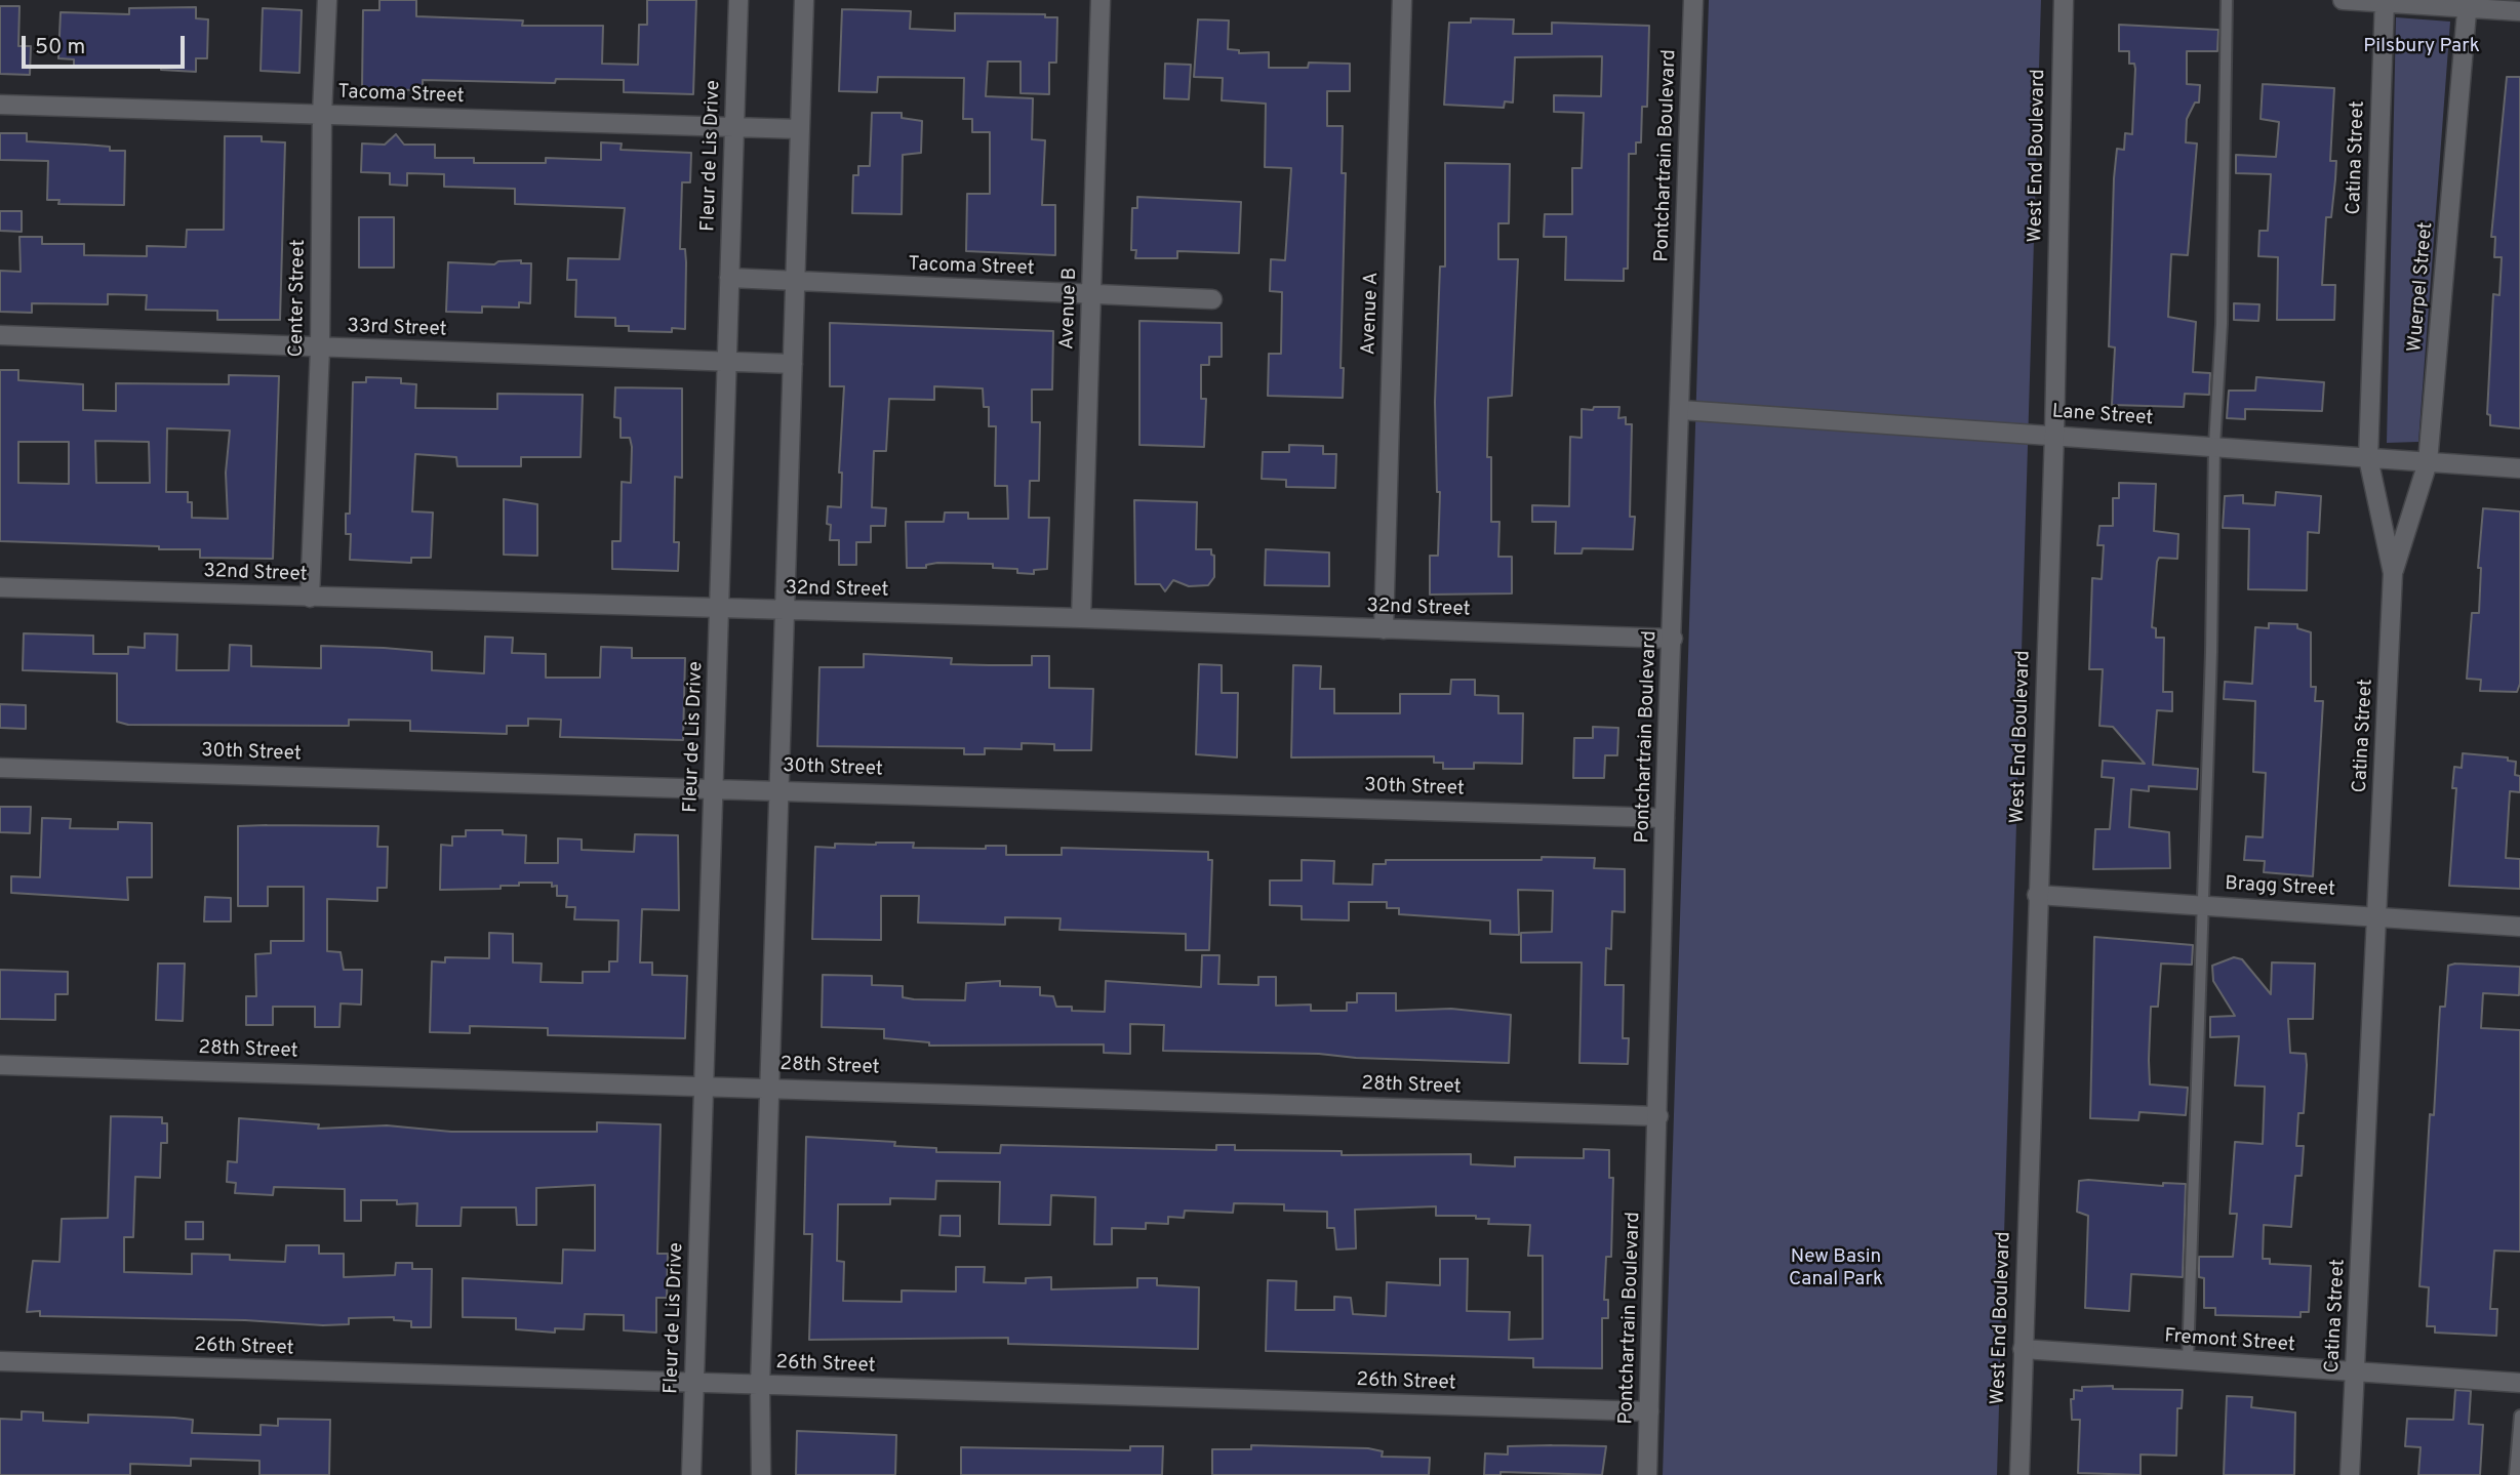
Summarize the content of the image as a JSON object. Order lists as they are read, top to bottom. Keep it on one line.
{"streets":{"street":["Tacoma Street","Fleur de Lis Drive","Pontchartrain Boulevard","West End Boulevard","Catina Street","Wuerpel Street","Center Street","Avenue B","Avenue A","33rd Street","Lane Street","32nd Street","30th Street","Bragg Street","28th Street","Fremont Street","26th Street"]},"crossings":[["Tacoma Street","Fleur de Lis Drive"],["Tacoma Street","Center Street"],["Tacoma Street","Avenue B"],["Fleur de Lis Drive","33rd Street"],["Fleur de Lis Drive","32nd Street"],["Fleur de Lis Drive","30th Street"],["Fleur de Lis Drive","28th Street"],["Fleur de Lis Drive","26th Street"],["Pontchartrain Boulevard","Lane Street"],["Pontchartrain Boulevard","32nd Street"],["Pontchartrain Boulevard","30th Street"],["Pontchartrain Boulevard","28th Street"],["Pontchartrain Boulevard","26th Street"],["West End Boulevard","Lane Street"],["West End Boulevard","Bragg Street"],["West End Boulevard","Fremont Street"],["Catina Street","Wuerpel Street"],["Catina Street","Lane Street"],["Catina Street","Bragg Street"],["Catina Street","Fremont Street"],["Wuerpel Street","Lane Street"],["Center Street","33rd Street"],["Center Street","32nd Street"],["Avenue B","32nd Street"],["Avenue A","32nd Street"]],"parks":["Pilsbury Park","New Basin Canal Park"],"scale_bar":"50 m"}
